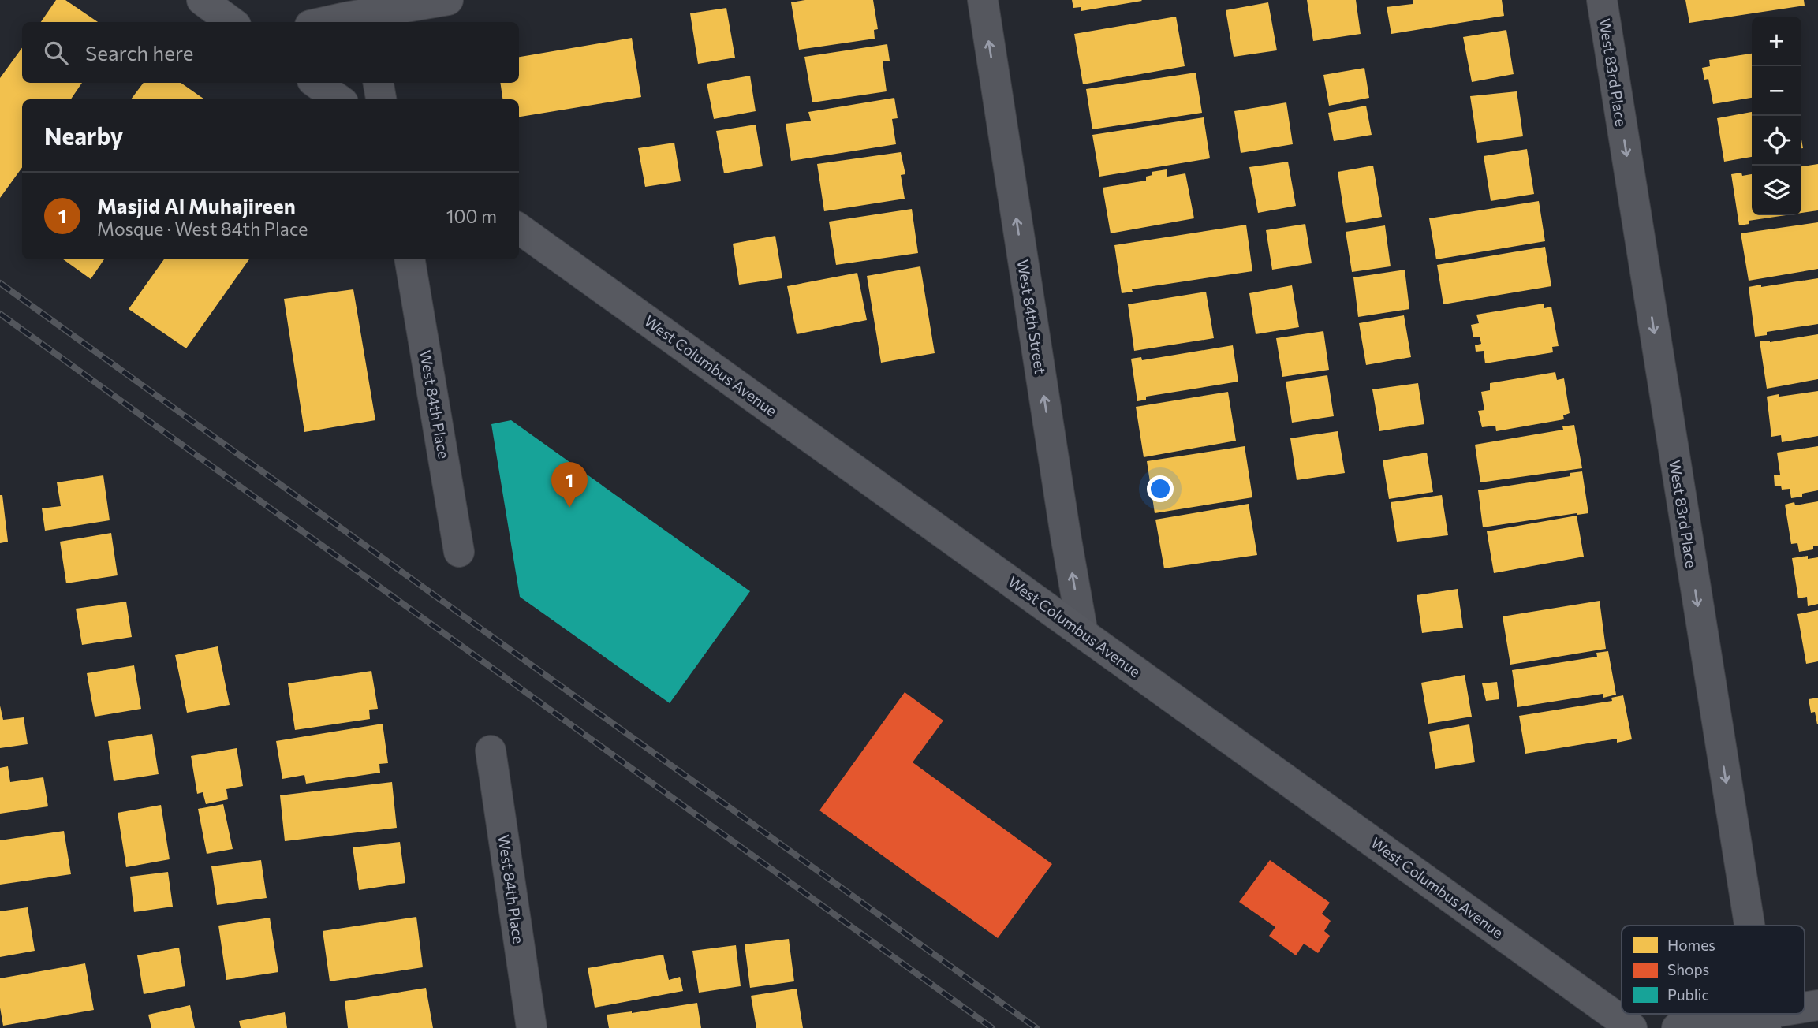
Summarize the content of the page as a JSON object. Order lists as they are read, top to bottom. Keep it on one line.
{"streets":{"main road":["West Columbus Avenue"],"street":["West 83rd Place","West 84th Street","West 84th Place"]},"crossings":[["West 84th Street","West Columbus Avenue"]],"one_way":["West 83rd Place","West 84th Street"],"legend":["Homes","Shops","Public"],"page":{"map_buttons":["+","−"],"search":"Search here","heading":"Nearby","list":[{"mark":"1","name":"Masjid Al Muhajireen","note":"Mosque · West 84th Place","value":"100 m"}],"pins":"1"}}
